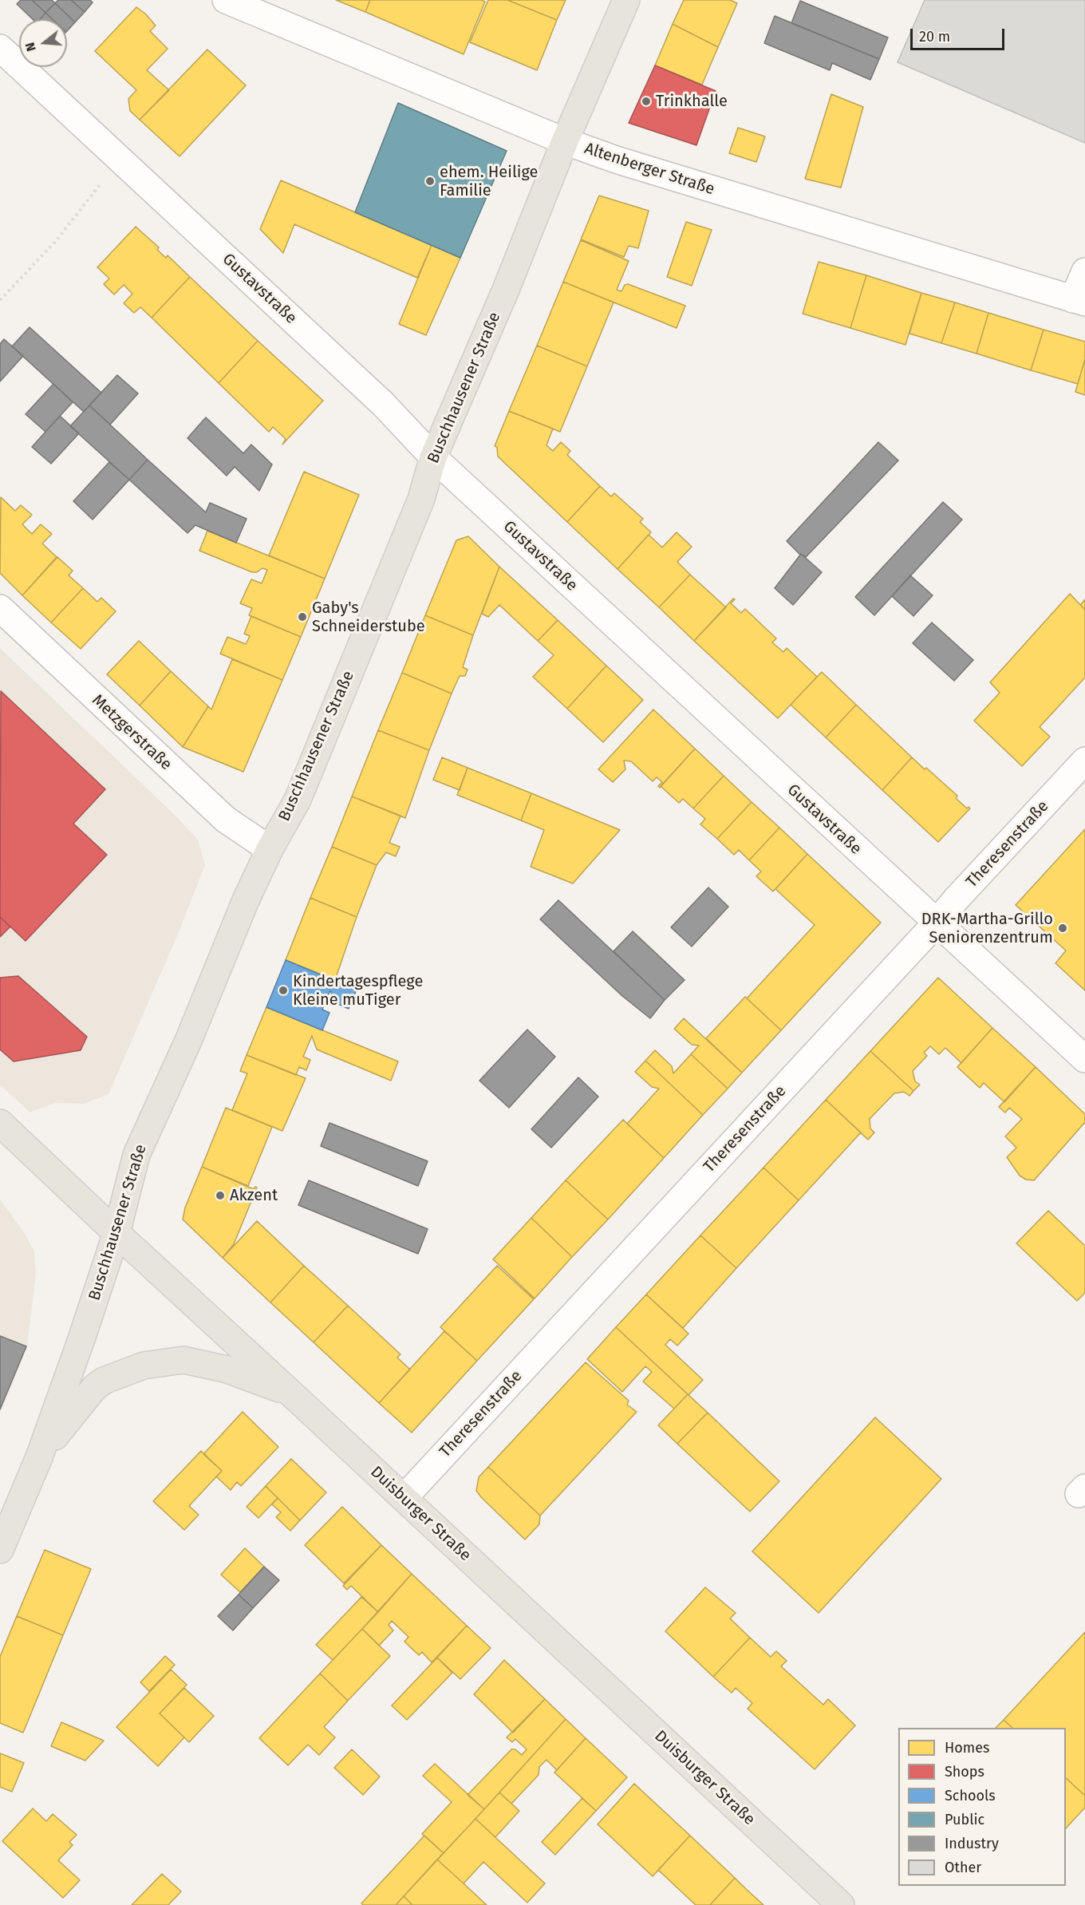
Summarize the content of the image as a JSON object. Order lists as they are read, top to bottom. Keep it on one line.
{"streets":{"main road":["Buschhausener Straße","Duisburger Straße"],"street":["Altenberger Straße","Gustavstraße","Metzgerstraße","Theresenstraße"]},"crossings":[["Altenberger Straße","Buschhausener Straße"],["Gustavstraße","Buschhausener Straße"],["Gustavstraße","Theresenstraße"],["Buschhausener Straße","Metzgerstraße"],["Buschhausener Straße","Duisburger Straße"],["Theresenstraße","Duisburger Straße"]],"places":["Trinkhalle","ehem. Heilige Familie","Gaby's Schneiderstube","DRK-Martha-Grillo Seniorenzentrum","Kindertagespflege Kleine muTiger","Akzent"],"legend":["Homes","Shops","Schools","Public","Industry","Other"],"scale_bar":"20 m","north":"left"}
